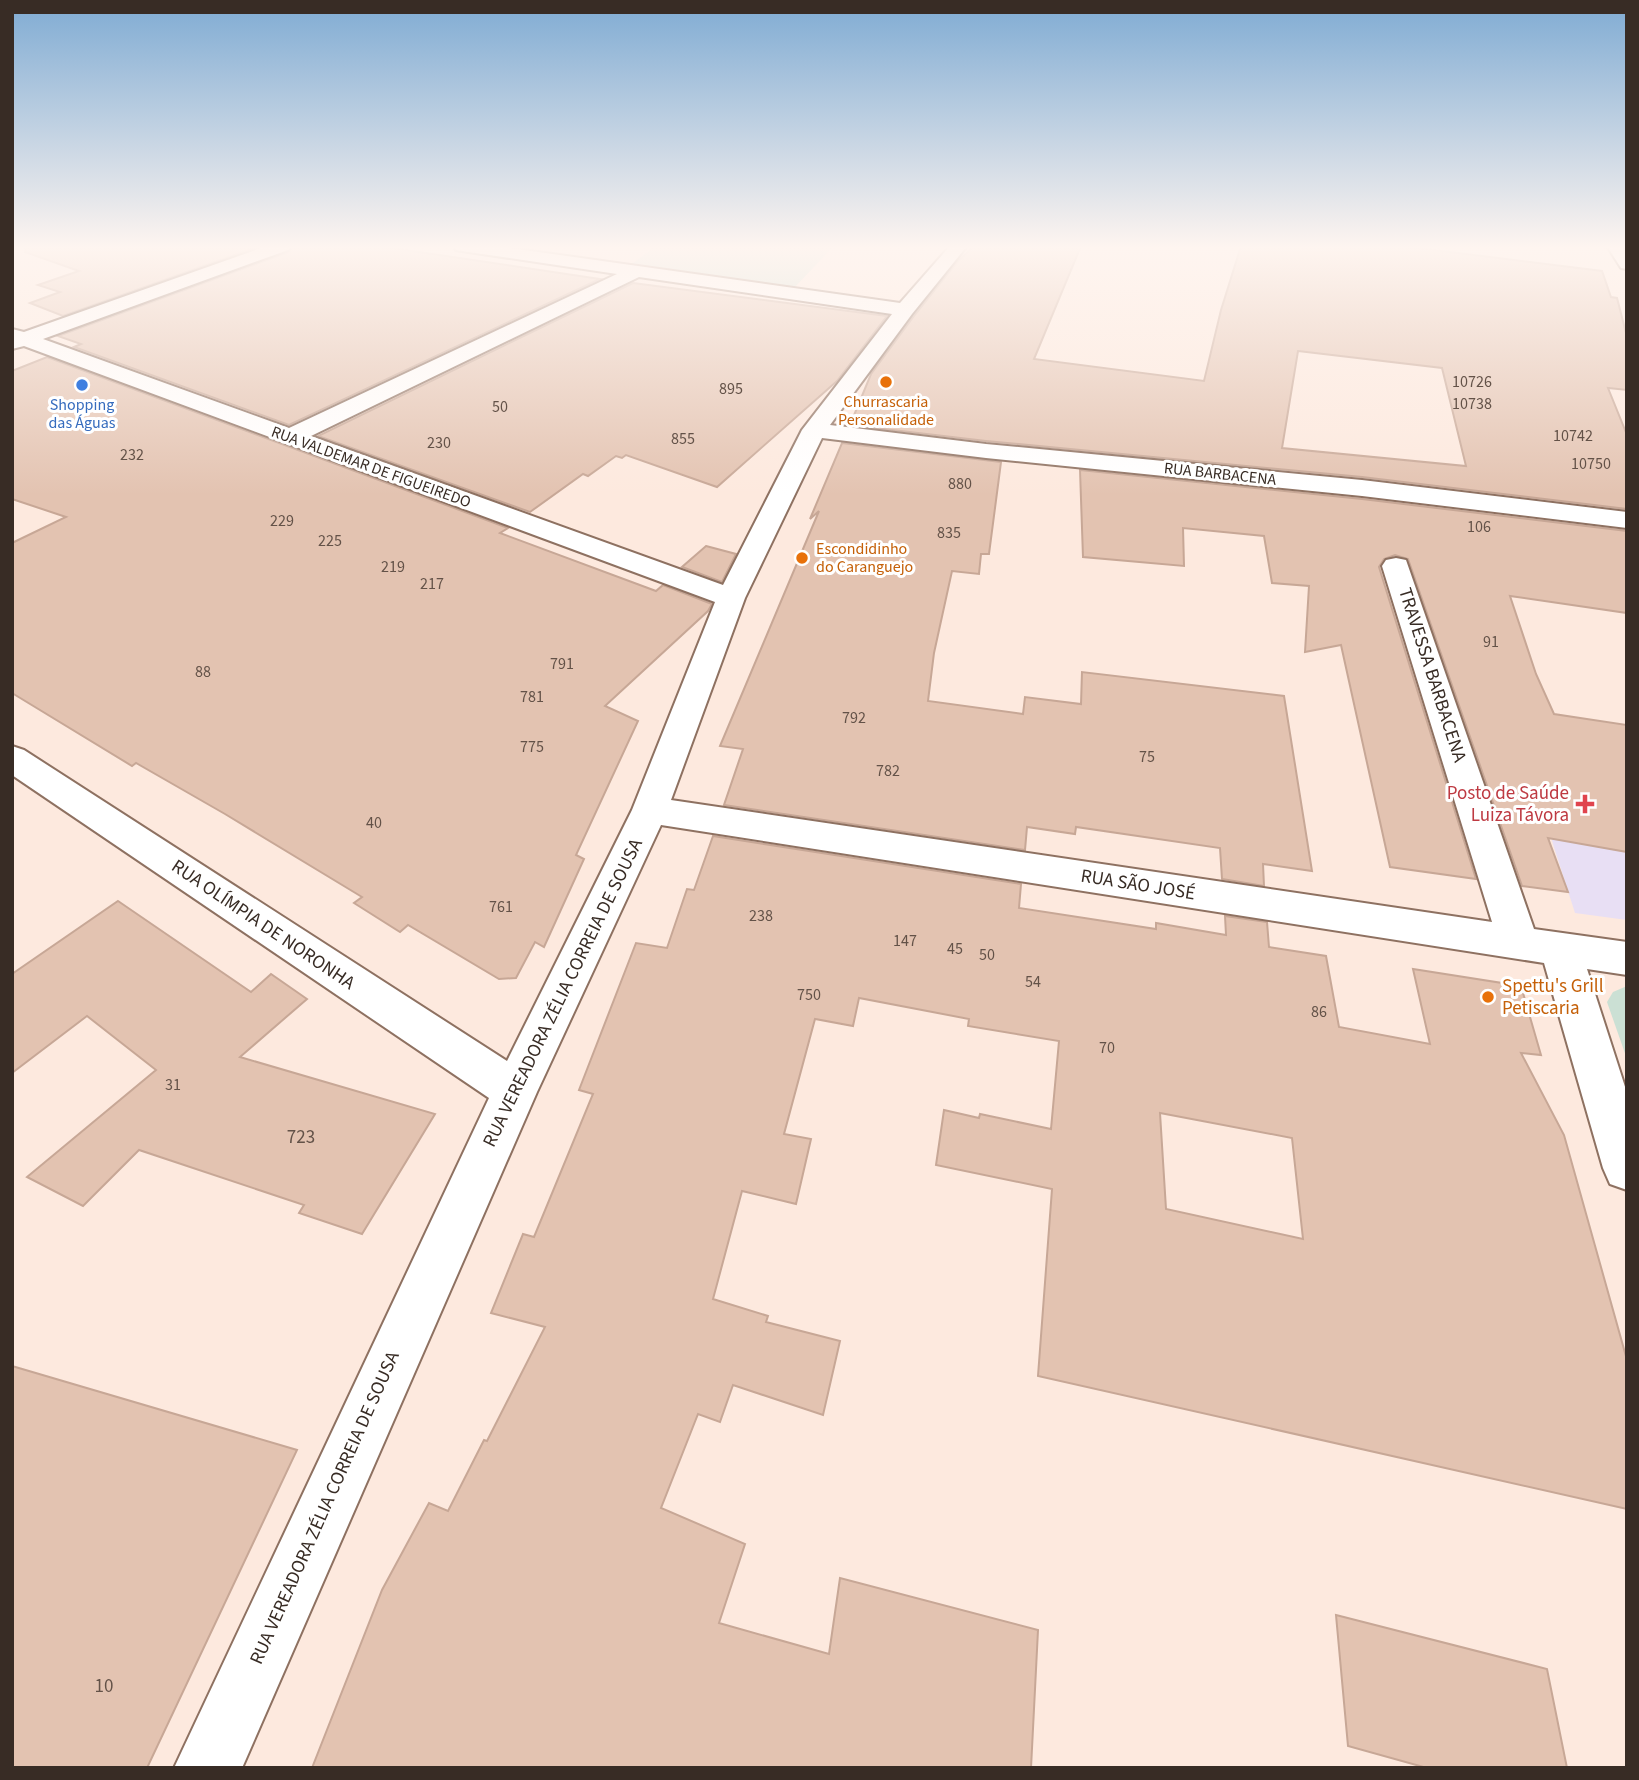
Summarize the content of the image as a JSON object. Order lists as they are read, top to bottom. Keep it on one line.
{"streets":{"street":["RUA VALDEMAR DE FIGUEIREDO","RUA BARBACENA","TRAVESSA BARBACENA","RUA SÃO JOSÉ","RUA OLÍMPIA DE NORONHA","RUA VEREADORA ZÉLIA CORREIA DE SOUSA"]},"crossings":[["RUA VALDEMAR DE FIGUEIREDO","RUA VEREADORA ZÉLIA CORREIA DE SOUSA"],["RUA BARBACENA","RUA VEREADORA ZÉLIA CORREIA DE SOUSA"],["TRAVESSA BARBACENA","RUA SÃO JOSÉ"],["RUA SÃO JOSÉ","RUA VEREADORA ZÉLIA CORREIA DE SOUSA"],["RUA OLÍMPIA DE NORONHA","RUA VEREADORA ZÉLIA CORREIA DE SOUSA"]],"places":{"other":["Churrascaria Personalidade","Shopping das Águas","Escondidinho do Caranguejo","Spettu's Grill Petiscaria"],"health":["Posto de Saúde Luiza Távora"]},"house_numbers":["10726","895","10738","50","10742","855","230","232","10750","880","229","106","835","225","219","217","91","791","88","781","792","775","75","782","40","761","238","147","45","50","54","750","86","70","31","723","10"]}
